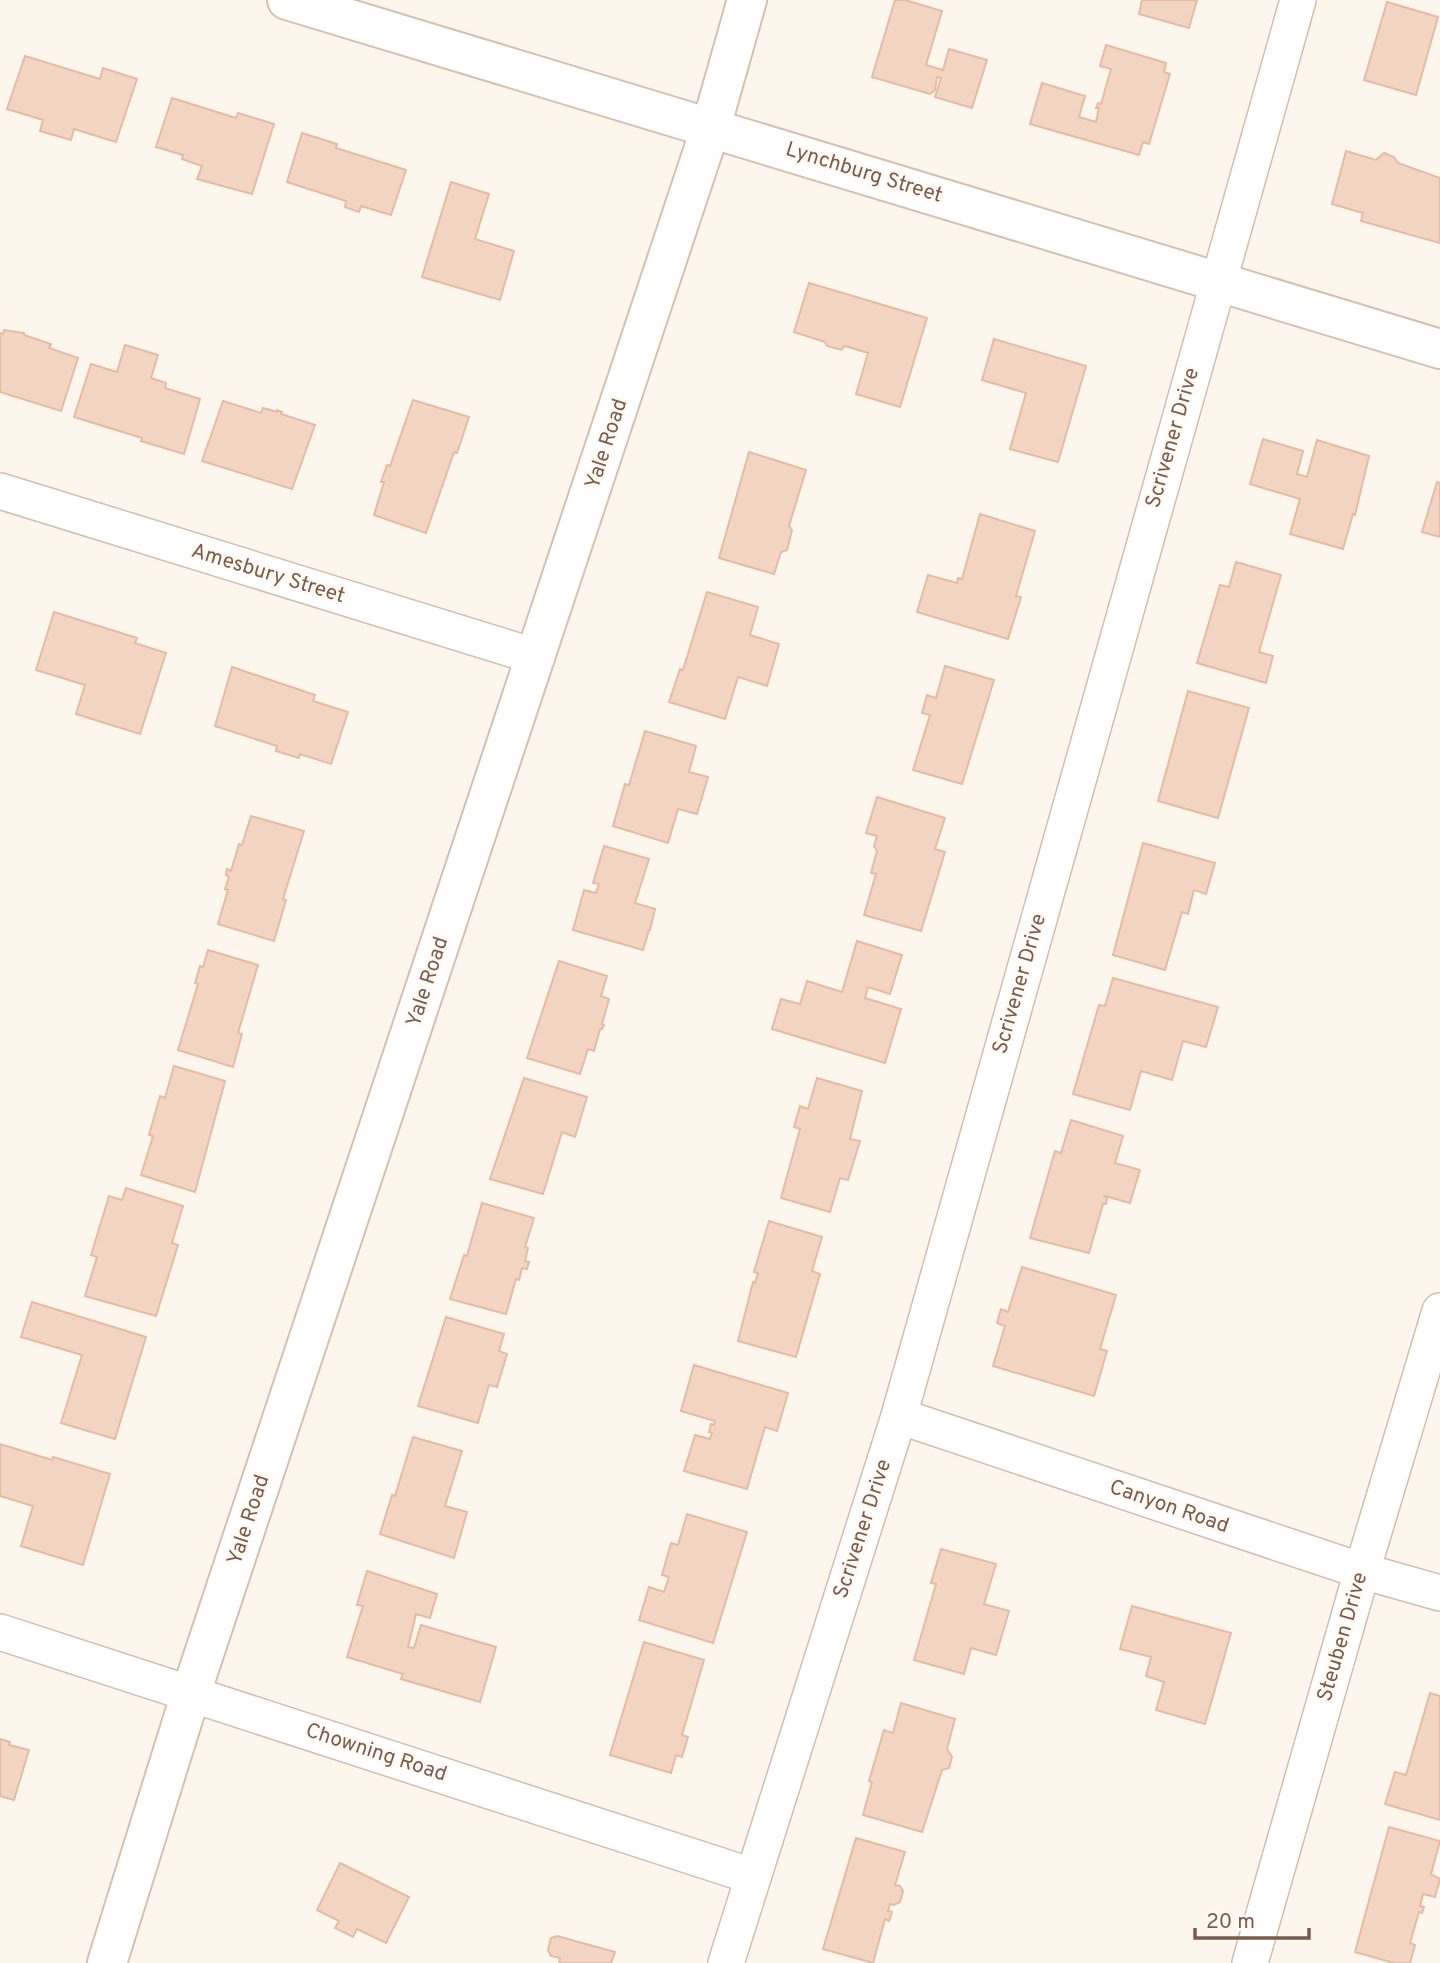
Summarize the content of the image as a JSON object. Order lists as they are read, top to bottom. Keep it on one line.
{"streets":{"main road":["Lynchburg Street","Yale Road"],"street":["Scrivener Drive","Amesbury Street","Canyon Road","Steuben Drive","Chowning Road"]},"crossings":[["Lynchburg Street","Scrivener Drive"],["Lynchburg Street","Yale Road"],["Scrivener Drive","Canyon Road"],["Scrivener Drive","Chowning Road"],["Yale Road","Amesbury Street"],["Yale Road","Chowning Road"],["Canyon Road","Steuben Drive"]],"scale_bar":"20 m"}
